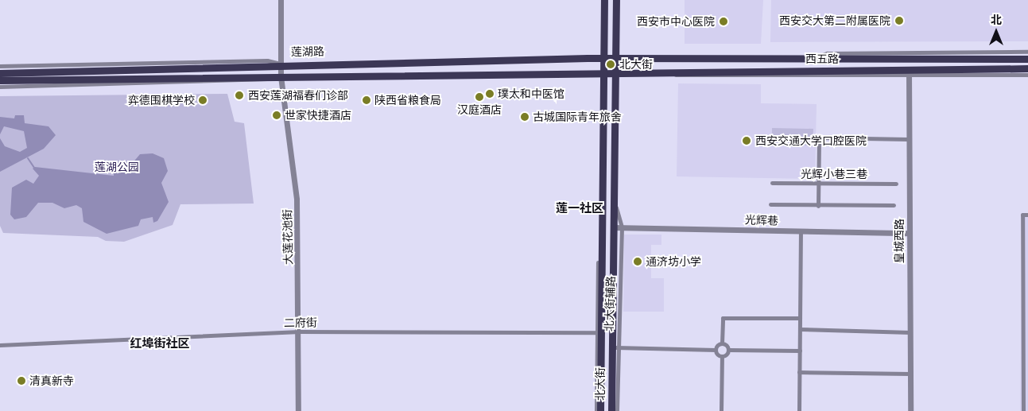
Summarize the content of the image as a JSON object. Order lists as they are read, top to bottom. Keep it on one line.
{"streets":{"main road":["莲湖路","西五路","北大街"],"street":["光辉小巷三巷","光辉巷","大莲花池街","皇城西路","北大街辅路","二府街"]},"crossings":[["莲湖路","西五路"],["莲湖路","大莲花池街"],["莲湖路","北大街"],["西五路","皇城西路"],["西五路","北大街"],["光辉巷","皇城西路"],["光辉巷","北大街辅路"],["光辉巷","北大街"],["大莲花池街","二府街"],["北大街辅路","二府街"],["北大街辅路","北大街"],["二府街","北大街"]],"districts":["莲一社区","红埠街社区"],"parks":["莲湖公园"],"places":["西安交大第二附属医院","西安市中心医院","北大街","璞太和中医馆","西安莲湖福春们诊部","汉庭酒店","弈德围棋学校","陕西省粮食局","世家快捷酒店","古城国际青年旅舍","西安交通大学口腔医院","通济坊小学","清真新寺"],"north":"top"}
